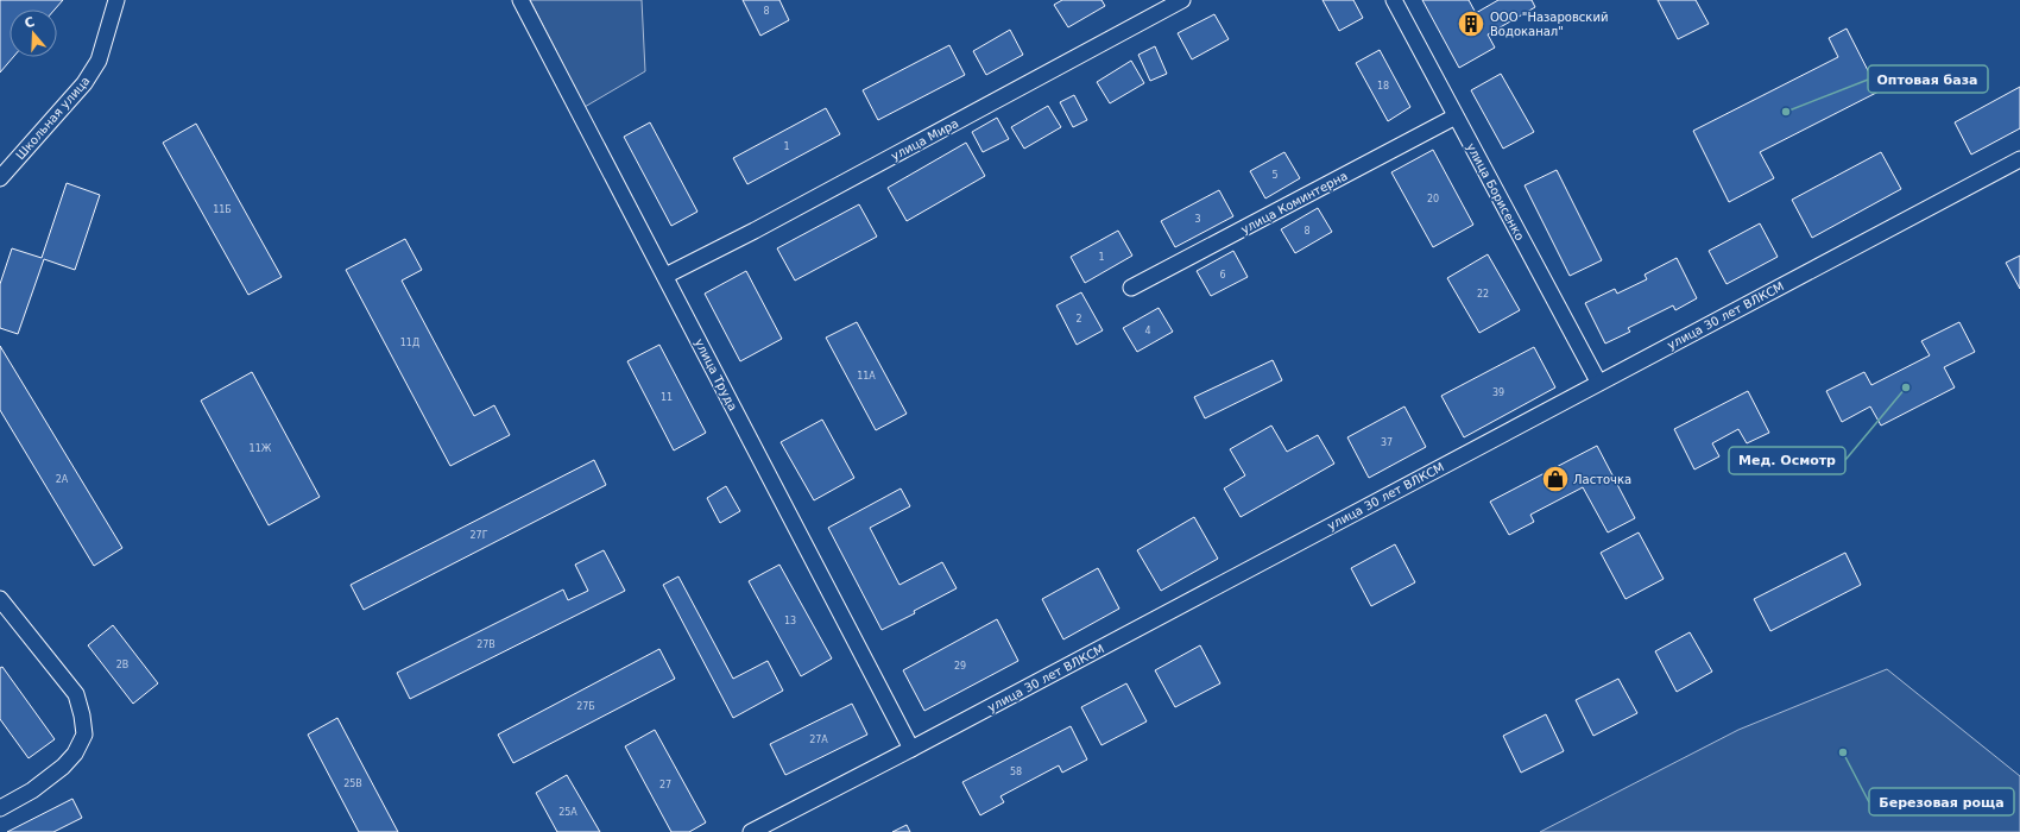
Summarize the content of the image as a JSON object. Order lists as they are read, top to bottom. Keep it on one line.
{"streets":{"street":["Школьная улица","улица Мира","улица Борисенко","улица Коминтерна","улица 30 лет ВЛКСМ","улица Труда"]},"crossings":[["улица Мира","улица Труда"],["улица Борисенко","улица Коминтерна"],["улица Борисенко","улица 30 лет ВЛКСМ"],["улица 30 лет ВЛКСМ","улица Труда"]],"places":{"building":["ООО \"Назаровский Водоканал\""],"other":["Оптовая база","Мед. Осмотр","Березовая роща"],"shop":["Ласточка"]},"house_numbers":["8","18","1","5","20","11Б","3","8","1","6","22","2","4","11Д","11А","39","11","37","11Ж","2А","27Г","13","27В","2В","29","27Б","27А","58","25В","27","25А"],"north":"top"}
